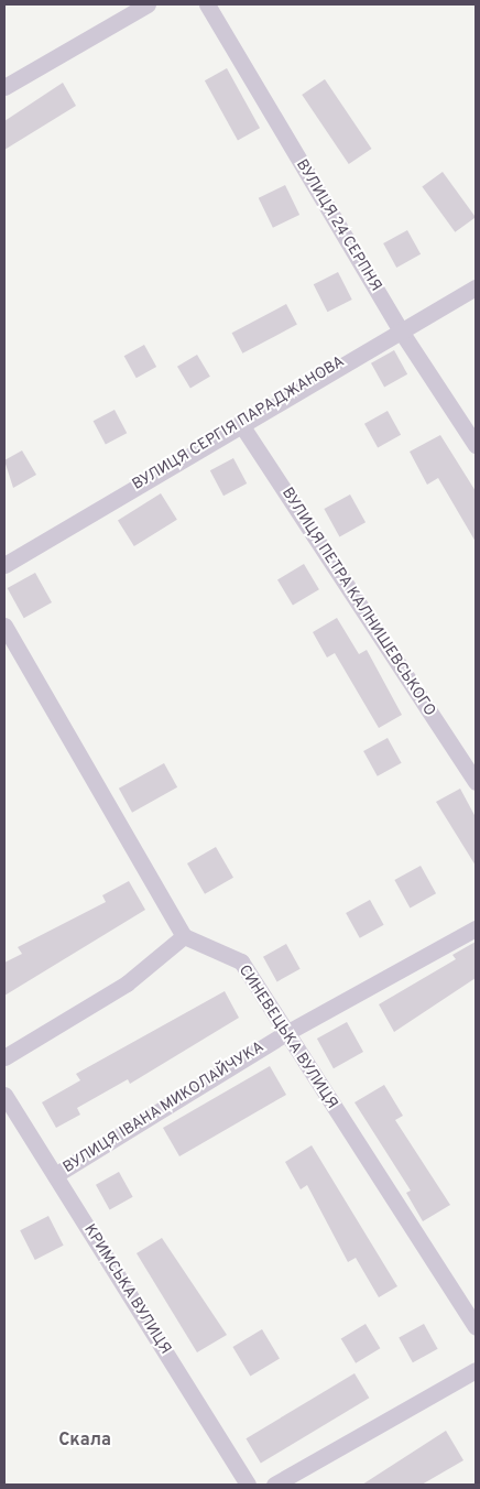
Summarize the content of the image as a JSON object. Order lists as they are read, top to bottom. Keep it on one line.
{"streets":{"street":["ВУЛИЦЯ 24 СЕРПНЯ","ВУЛИЦЯ СЕРГІЯ ПАРАДЖАНОВА","ВУЛИЦЯ ПЕТРА КАЛНИШЕВСЬКОГО","СИНЕВЕЦЬКА ВУЛИЦЯ","ВУЛИЦЯ ІВАНА МИКОЛАЙЧУКА","КРИМСЬКА ВУЛИЦЯ"]},"crossings":[["ВУЛИЦЯ 24 СЕРПНЯ","ВУЛИЦЯ СЕРГІЯ ПАРАДЖАНОВА"],["ВУЛИЦЯ СЕРГІЯ ПАРАДЖАНОВА","ВУЛИЦЯ ПЕТРА КАЛНИШЕВСЬКОГО"],["СИНЕВЕЦЬКА ВУЛИЦЯ","ВУЛИЦЯ ІВАНА МИКОЛАЙЧУКА"],["ВУЛИЦЯ ІВАНА МИКОЛАЙЧУКА","КРИМСЬКА ВУЛИЦЯ"]],"districts":["Скала"]}
